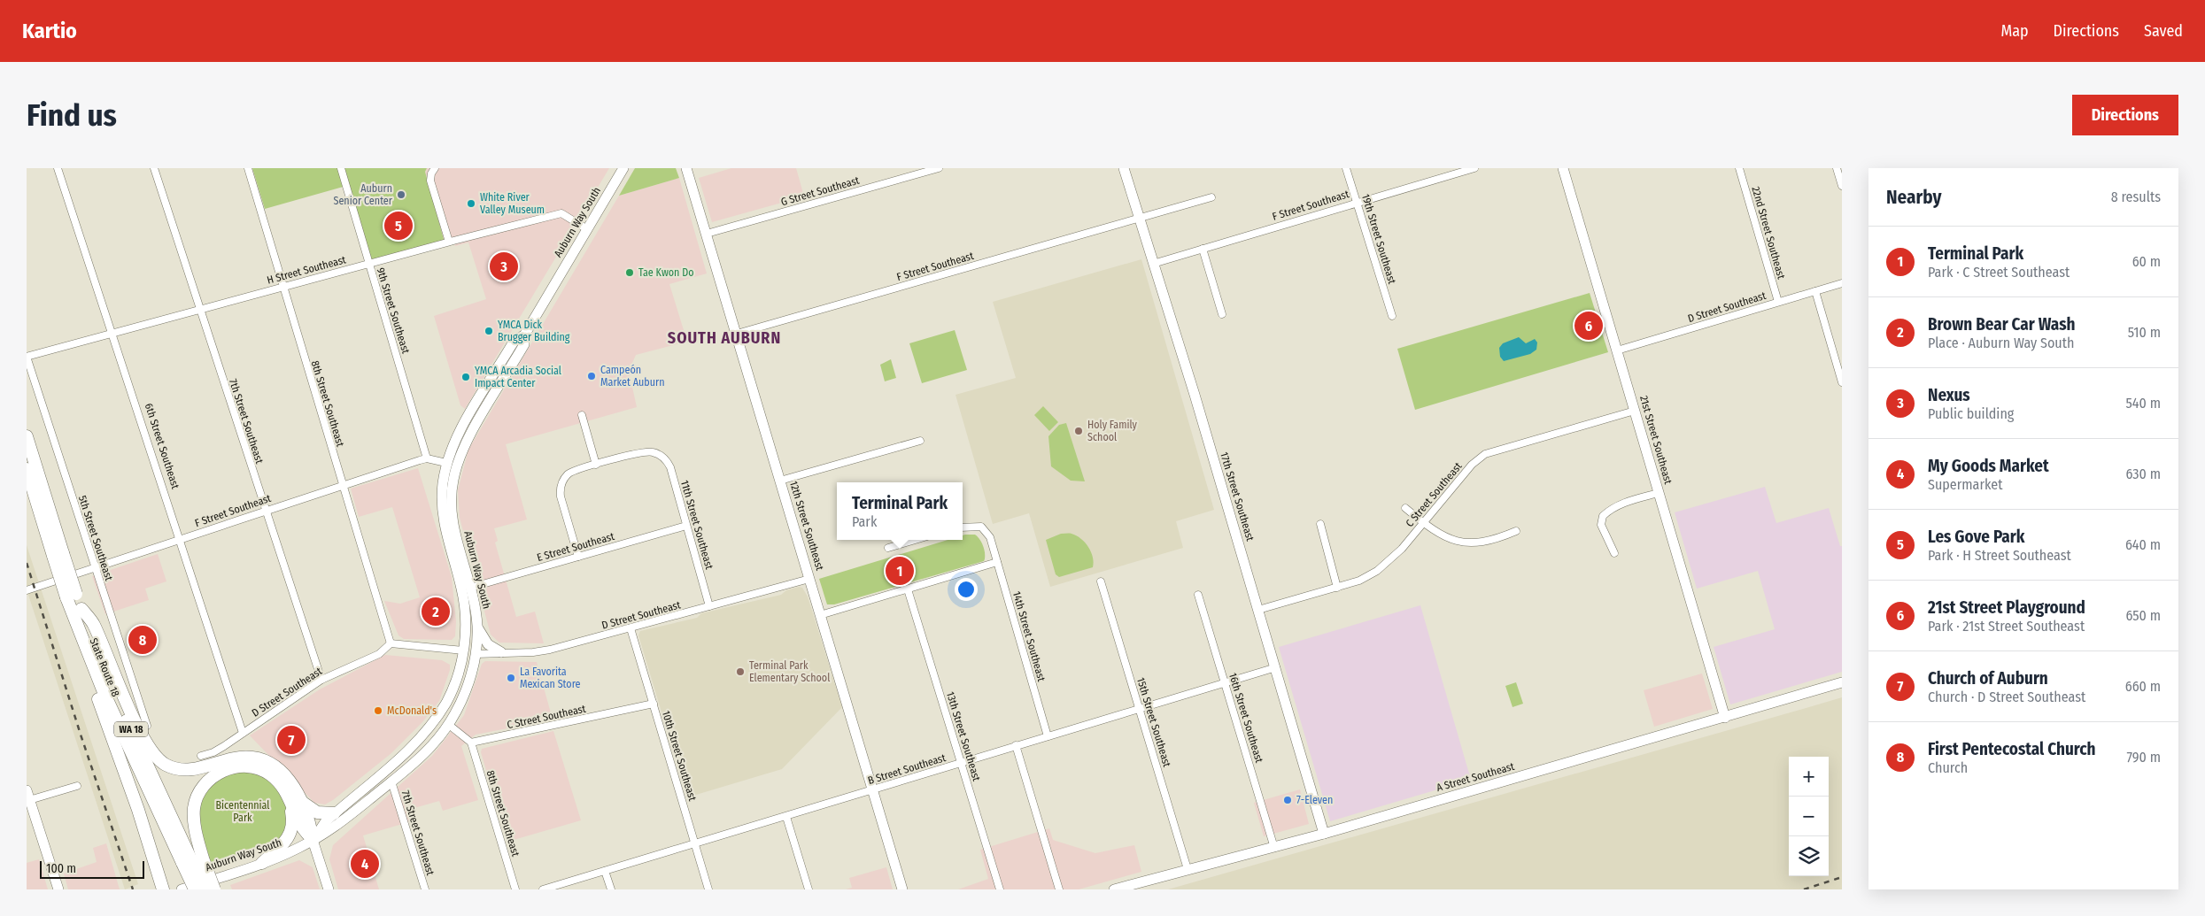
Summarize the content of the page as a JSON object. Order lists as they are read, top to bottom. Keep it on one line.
{"streets":{"highway":["State Route 18","WA 18"],"main road":["Auburn Way South","21st Street Southeast","17th Street Southeast","12th Street Southeast","A Street Southeast"],"street":["G Street Southeast","F Street Southeast","22nd Street Southeast","19th Street Southeast","H Street Southeast","D Street Southeast","9th Street Southeast","8th Street Southeast","7th Street Southeast","6th Street Southeast","C Street Southeast","11th Street Southeast","5th Street Southeast","E Street Southeast","14th Street Southeast","16th Street Southeast","15th Street Southeast","13th Street Southeast","10th Street Southeast","B Street Southeast"]},"crossings":[["G Street Southeast","12th Street Southeast"],["F Street Southeast","19th Street Southeast"],["F Street Southeast","9th Street Southeast"],["F Street Southeast","8th Street Southeast"],["F Street Southeast","7th Street Southeast"],["F Street Southeast","6th Street Southeast"],["F Street Southeast","17th Street Southeast"],["F Street Southeast","12th Street Southeast"],["F Street Southeast","5th Street Southeast"],["Auburn Way South","H Street Southeast"],["Auburn Way South","D Street Southeast"],["Auburn Way South","7th Street Southeast"],["Auburn Way South","E Street Southeast"],["22nd Street Southeast","D Street Southeast"],["H Street Southeast","9th Street Southeast"],["H Street Southeast","8th Street Southeast"],["H Street Southeast","7th Street Southeast"],["H Street Southeast","6th Street Southeast"],["H Street Southeast","5th Street Southeast"],["D Street Southeast","8th Street Southeast"],["D Street Southeast","7th Street Southeast"],["D Street Southeast","21st Street Southeast"],["D Street Southeast","6th Street Southeast"],["D Street Southeast","11th Street Southeast"],["D Street Southeast","12th Street Southeast"],["D Street Southeast","10th Street Southeast"],["8th Street Southeast","C Street Southeast"],["21st Street Southeast","C Street Southeast"],["21st Street Southeast","A Street Southeast"],["C Street Southeast","17th Street Southeast"],["C Street Southeast","10th Street Southeast"],["17th Street Southeast","B Street Southeast"],["17th Street Southeast","A Street Southeast"],["11th Street Southeast","E Street Southeast"],["12th Street Southeast","B Street Southeast"],["14th Street Southeast","B Street Southeast"],["16th Street Southeast","B Street Southeast"],["16th Street Southeast","A Street Southeast"],["15th Street Southeast","B Street Southeast"],["15th Street Southeast","A Street Southeast"],["13th Street Southeast","B Street Southeast"],["10th Street Southeast","B Street Southeast"]],"districts":["SOUTH AUBURN"],"parks":["Bicentennial Park"],"places":["Auburn Senior Center","White River Valley Museum","Tae Kwon Do","YMCA Dick Brugger Building","Campeón Market Auburn","YMCA Arcadia Social Impact Center","Holy Family School","Terminal Park Elementary School","La Favorita Mexican Store","McDonald's","7-Eleven"],"scale_bar":"100 m","page":{"header":"Kartio","nav":["Map","Directions","Saved"],"buttons":"Directions","title":"Find us","heading":["Nearby","8 results"],"pins":["5","3","6","1","2","8","7","4"],"list":[{"mark":"1","name":"Terminal Park","note":"Park · C Street Southeast","value":"60 m"},{"mark":"2","name":"Brown Bear Car Wash","note":"Place · Auburn Way South","value":"510 m"},{"mark":"3","name":"Nexus","note":"Public building","value":"540 m"},{"mark":"4","name":"My Goods Market","note":"Supermarket","value":"630 m"},{"mark":"5","name":"Les Gove Park","note":"Park · H Street Southeast","value":"640 m"},{"mark":"6","name":"21st Street Playground","note":"Park · 21st Street Southeast","value":"650 m"},{"mark":"7","name":"Church of Auburn","note":"Church · D Street Southeast","value":"660 m"},{"mark":"8","name":"First Pentecostal Church","note":"Church","value":"790 m"}],"popup":["Terminal Park","Park"],"map_buttons":["+","−"],"scale":"100 m"}}
